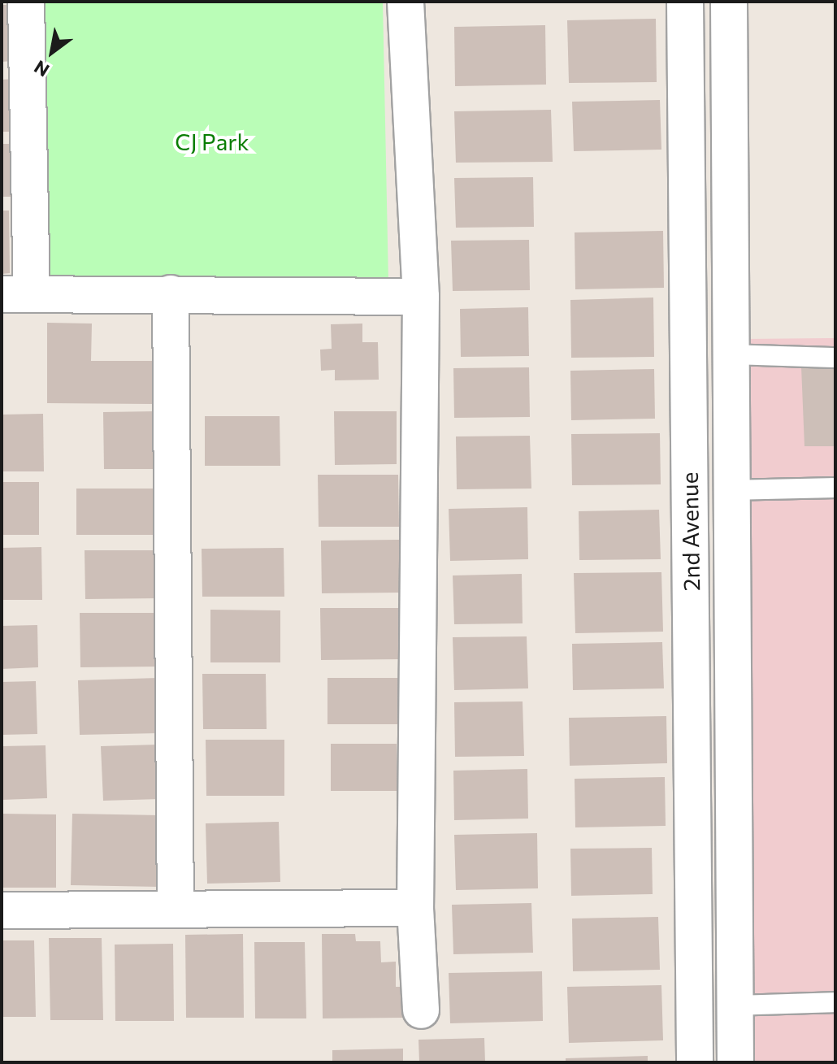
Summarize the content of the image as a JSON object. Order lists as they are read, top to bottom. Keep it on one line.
{"streets":{"street":["2nd Avenue"]},"parks":["CJ Park"],"north":"bottom left"}
